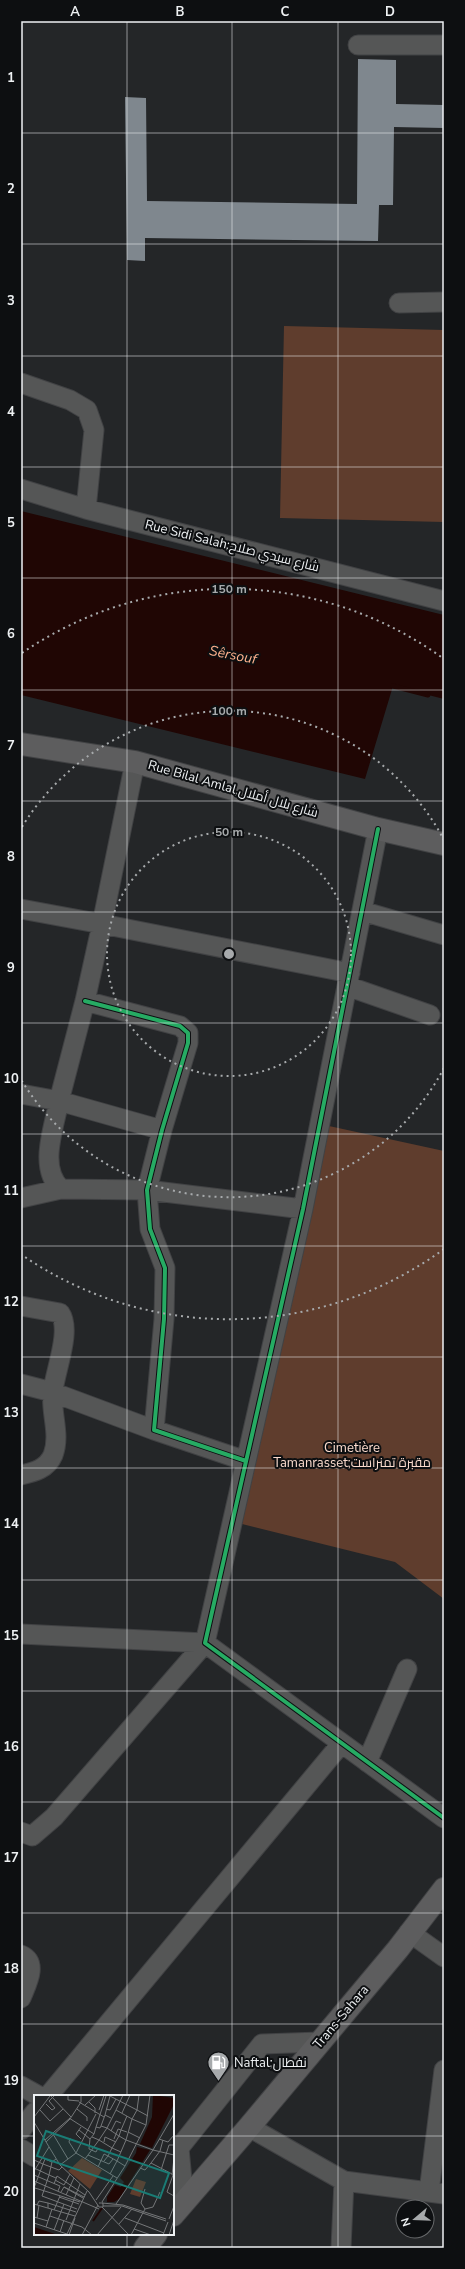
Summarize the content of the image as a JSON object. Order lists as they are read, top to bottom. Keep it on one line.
{"streets":{"main road":["Rue Bilal Amlal,شارع بلال أملال","Trans-Sahara"],"street":["Rue Sidi Salah;شارع سيدي صلاح"]},"water":["Sêrsouf"],"parks":["Cimetière Tamanrasset;مقبرة تمنراست"],"places":{"fuel station":["Naftal;نفطال"]},"north":"left","grid":{"columns":["A","B","C","D"],"rows":["1","2","3","4","5","6","7","8","9","10","11","12","13","14","15","16","17","18","19","20"]},"rings":["150 m","100 m","50 m"]}
